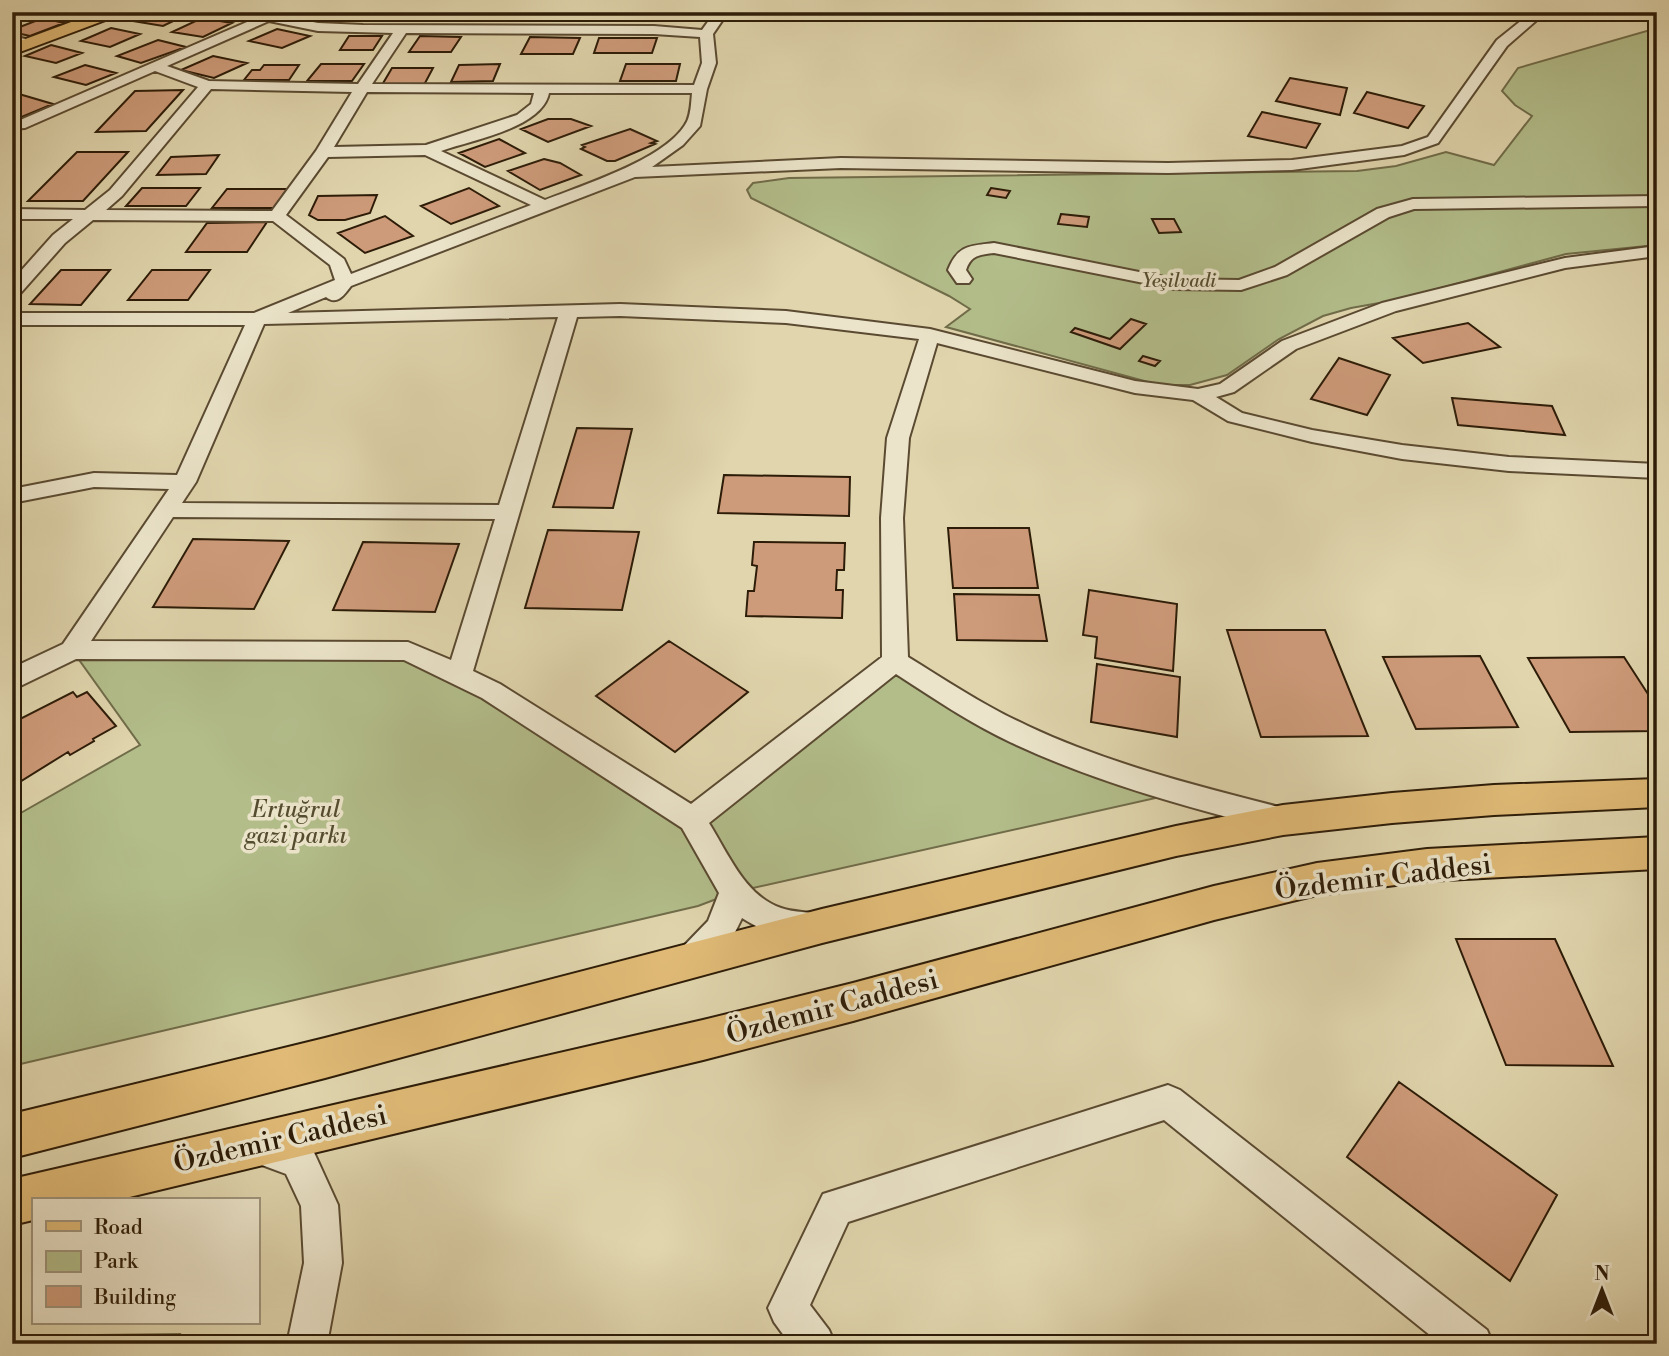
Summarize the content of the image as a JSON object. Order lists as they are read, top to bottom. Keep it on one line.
{"streets":{"main road":["Özdemir Caddesi"]},"parks":["Yeşilvadi","Ertuğrul gazi parkı"],"legend":["Road","Park","Building"],"north":"top"}
